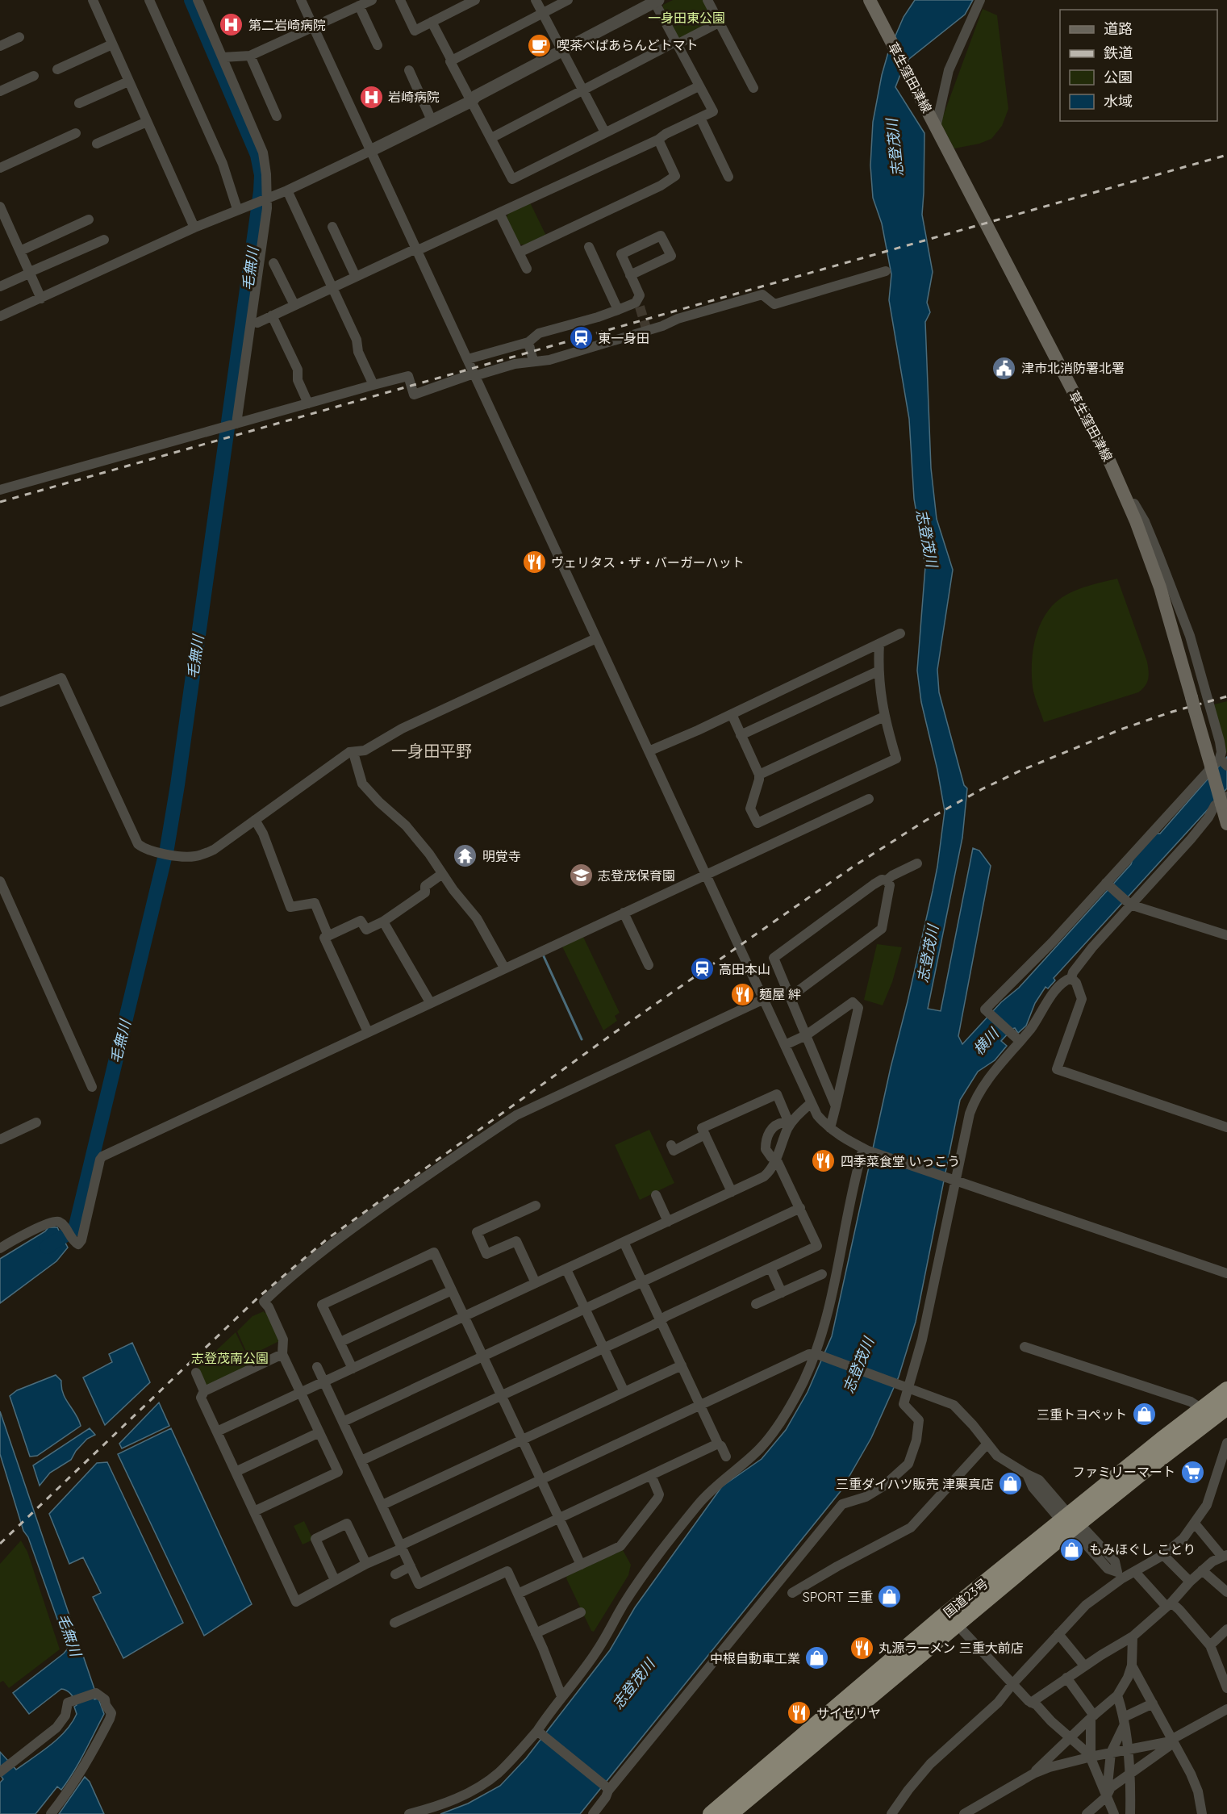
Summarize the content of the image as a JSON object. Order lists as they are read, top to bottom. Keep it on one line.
{"streets":{"highway":["国道23号"],"main road":["草生窪田津線"]},"districts":["一身田平野"],"water":["志登茂川","毛無川","横川"],"parks":["一身田東公園","志登茂南公園"],"places":{"hospital":["第二岩崎病院","岩崎病院"],"cafe":["喫茶べぱあらんどトマト"],"station":["東一身田","高田本山"],"public building":["津市北消防署北署"],"restaurant":["ヴェリタス・ザ・バーガーハット","麺屋 絆","四季菜食堂 いっこう","丸源ラーメン 三重大前店","サイゼリヤ"],"temple":["明覚寺"],"school or university":["志登茂保育園"],"shop":["三重トヨペット","三重ダイハツ販売 津栗真店","もみほぐし ことり","SPORT 三重","中根自動車工業"],"supermarket":["ファミリーマート"]},"legend":["道路","鉄道","公園","水域"]}
